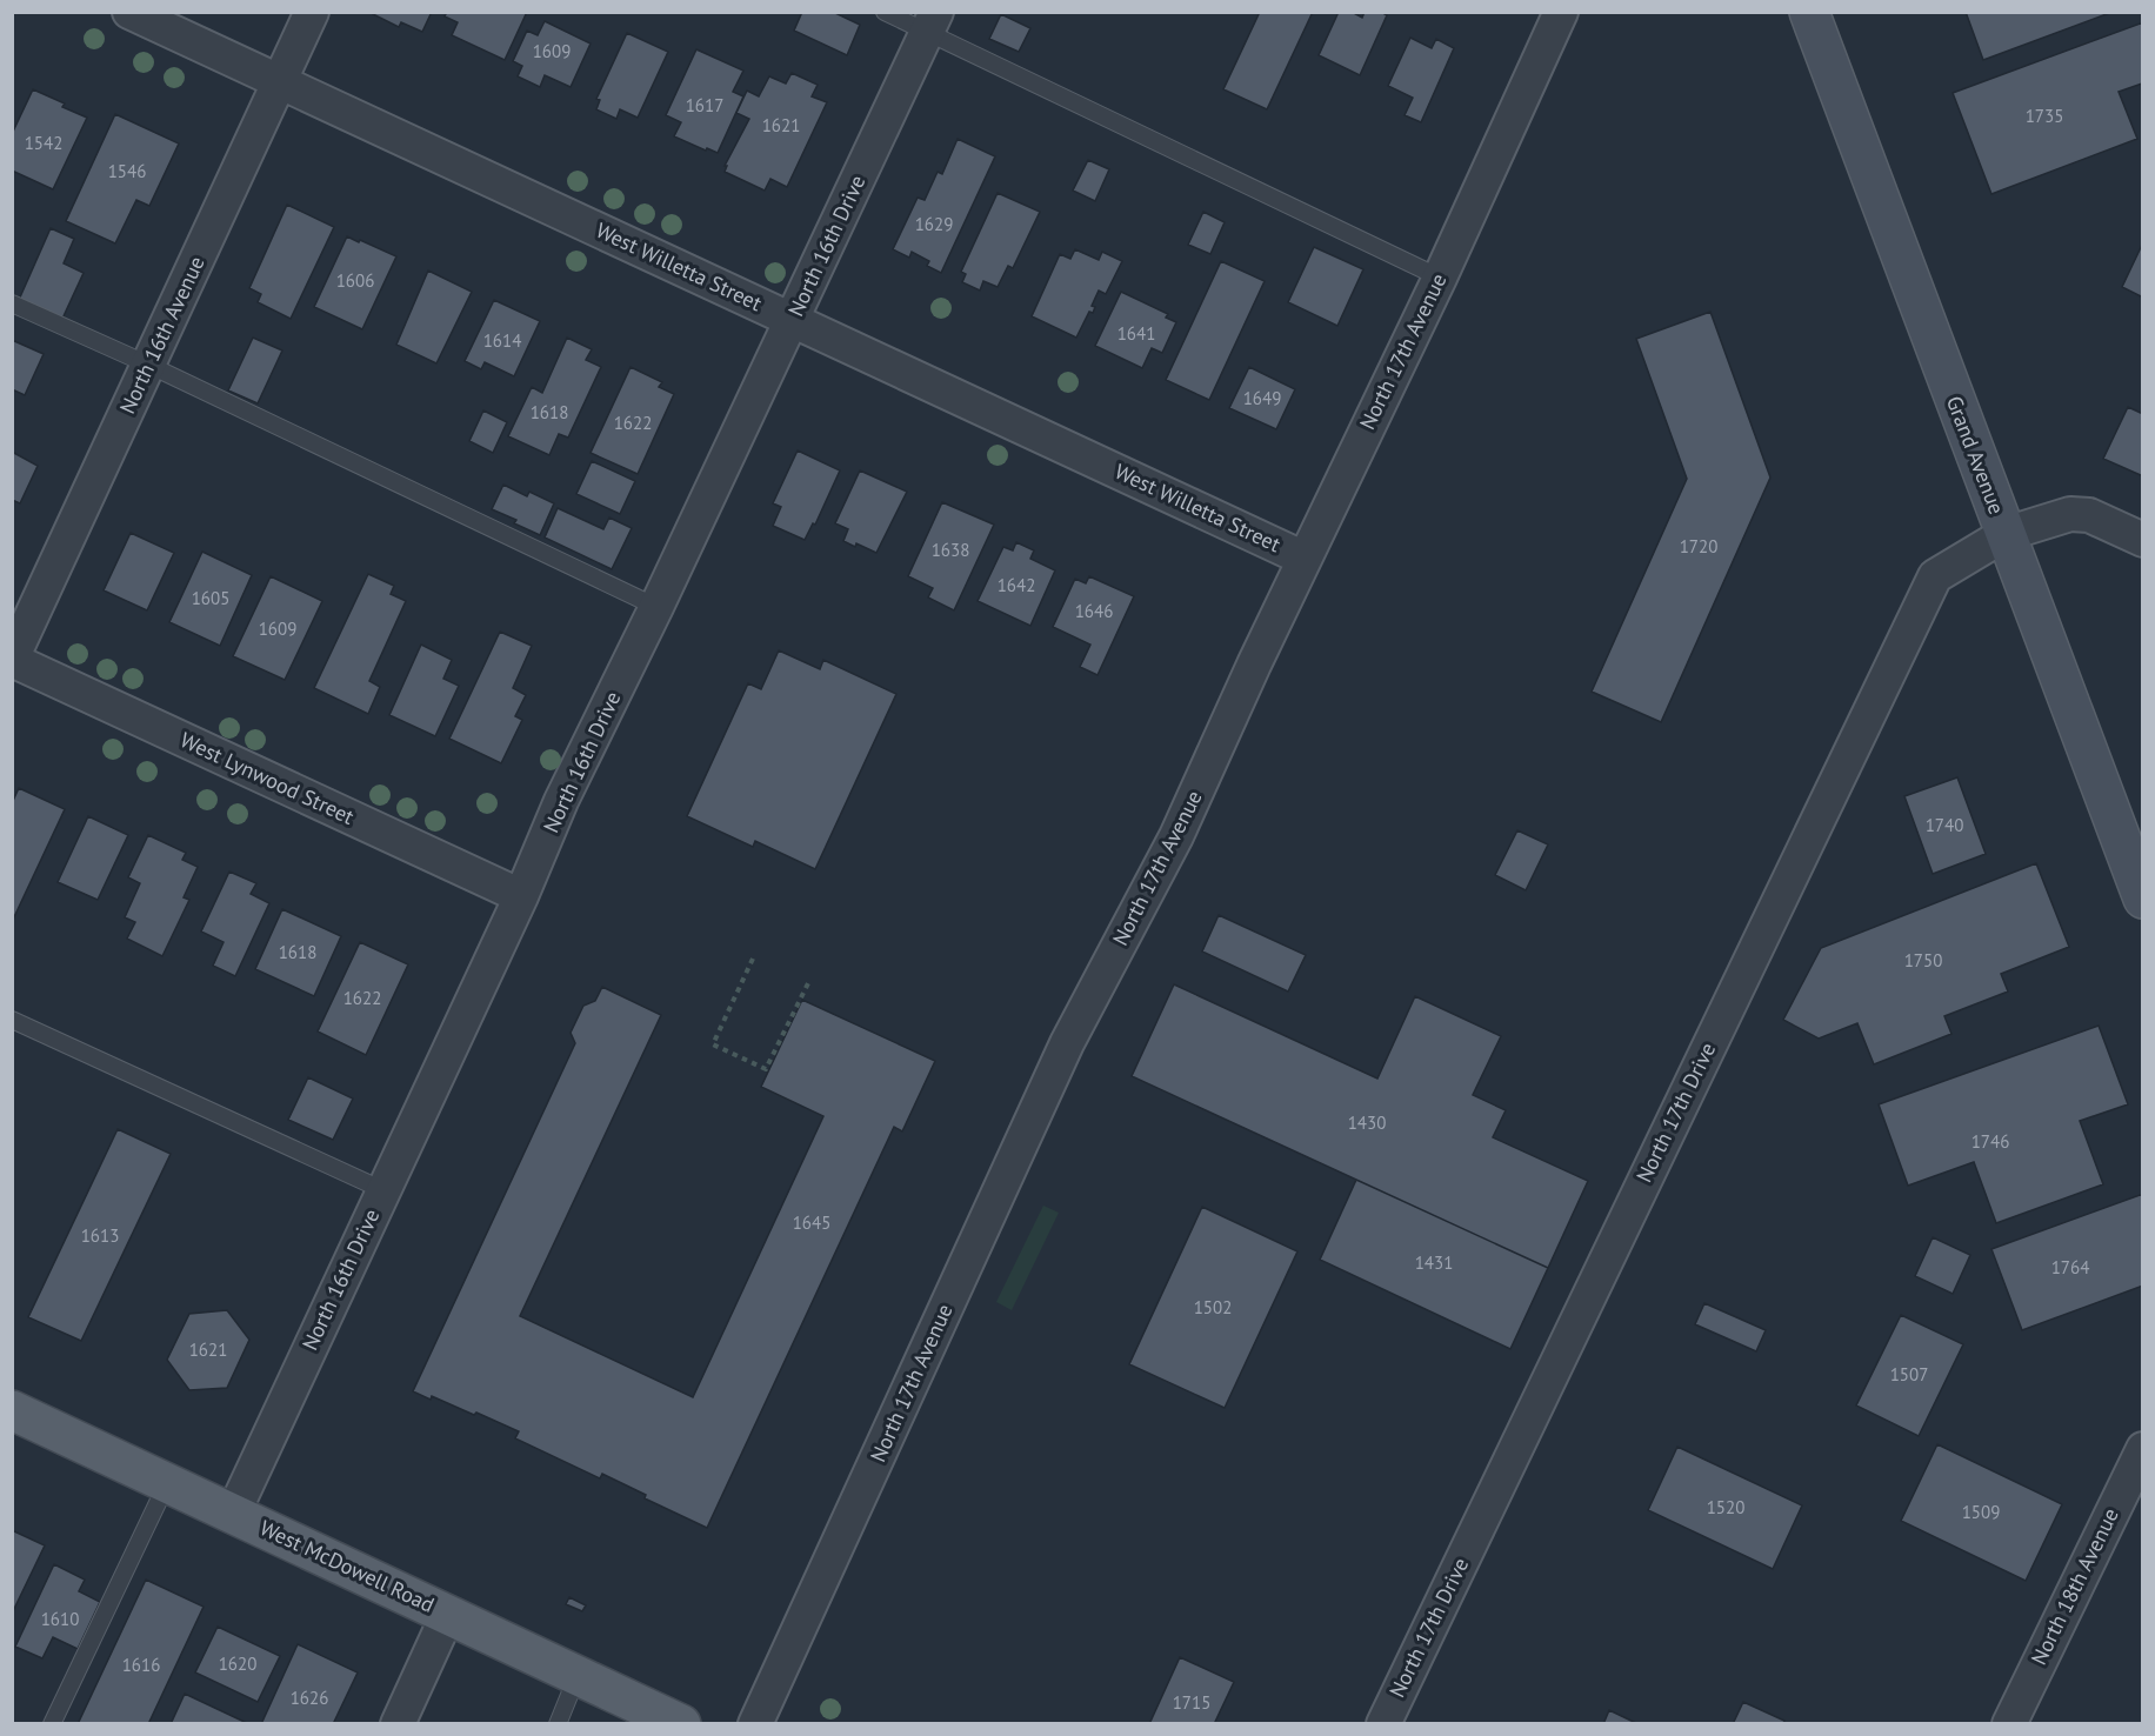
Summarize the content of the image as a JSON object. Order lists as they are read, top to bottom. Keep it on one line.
{"streets":{"main road":["Grand Avenue","West McDowell Road"],"street":["North 16th Drive","West Willetta Street","North 16th Avenue","North 17th Avenue","West Lynwood Street","North 17th Drive","North 18th Avenue"]},"crossings":[["North 16th Drive","West Willetta Street"],["North 16th Drive","West Lynwood Street"],["North 16th Drive","West McDowell Road"],["West Willetta Street","North 16th Avenue"],["West Willetta Street","North 17th Avenue"],["North 16th Avenue","West Lynwood Street"],["Grand Avenue","North 17th Drive"]],"house_numbers":["1609","1617","1735","1621","1542","1546","1629","1606","1641","1614","1649","1618","1622","1720","1638","1642","1605","1646","1609","1740","1618","1750","1622","1430","1746","1645","1613","1431","1764","1502","1621","1507","1520","1509","1610","1620","1616","1626","1715"]}
